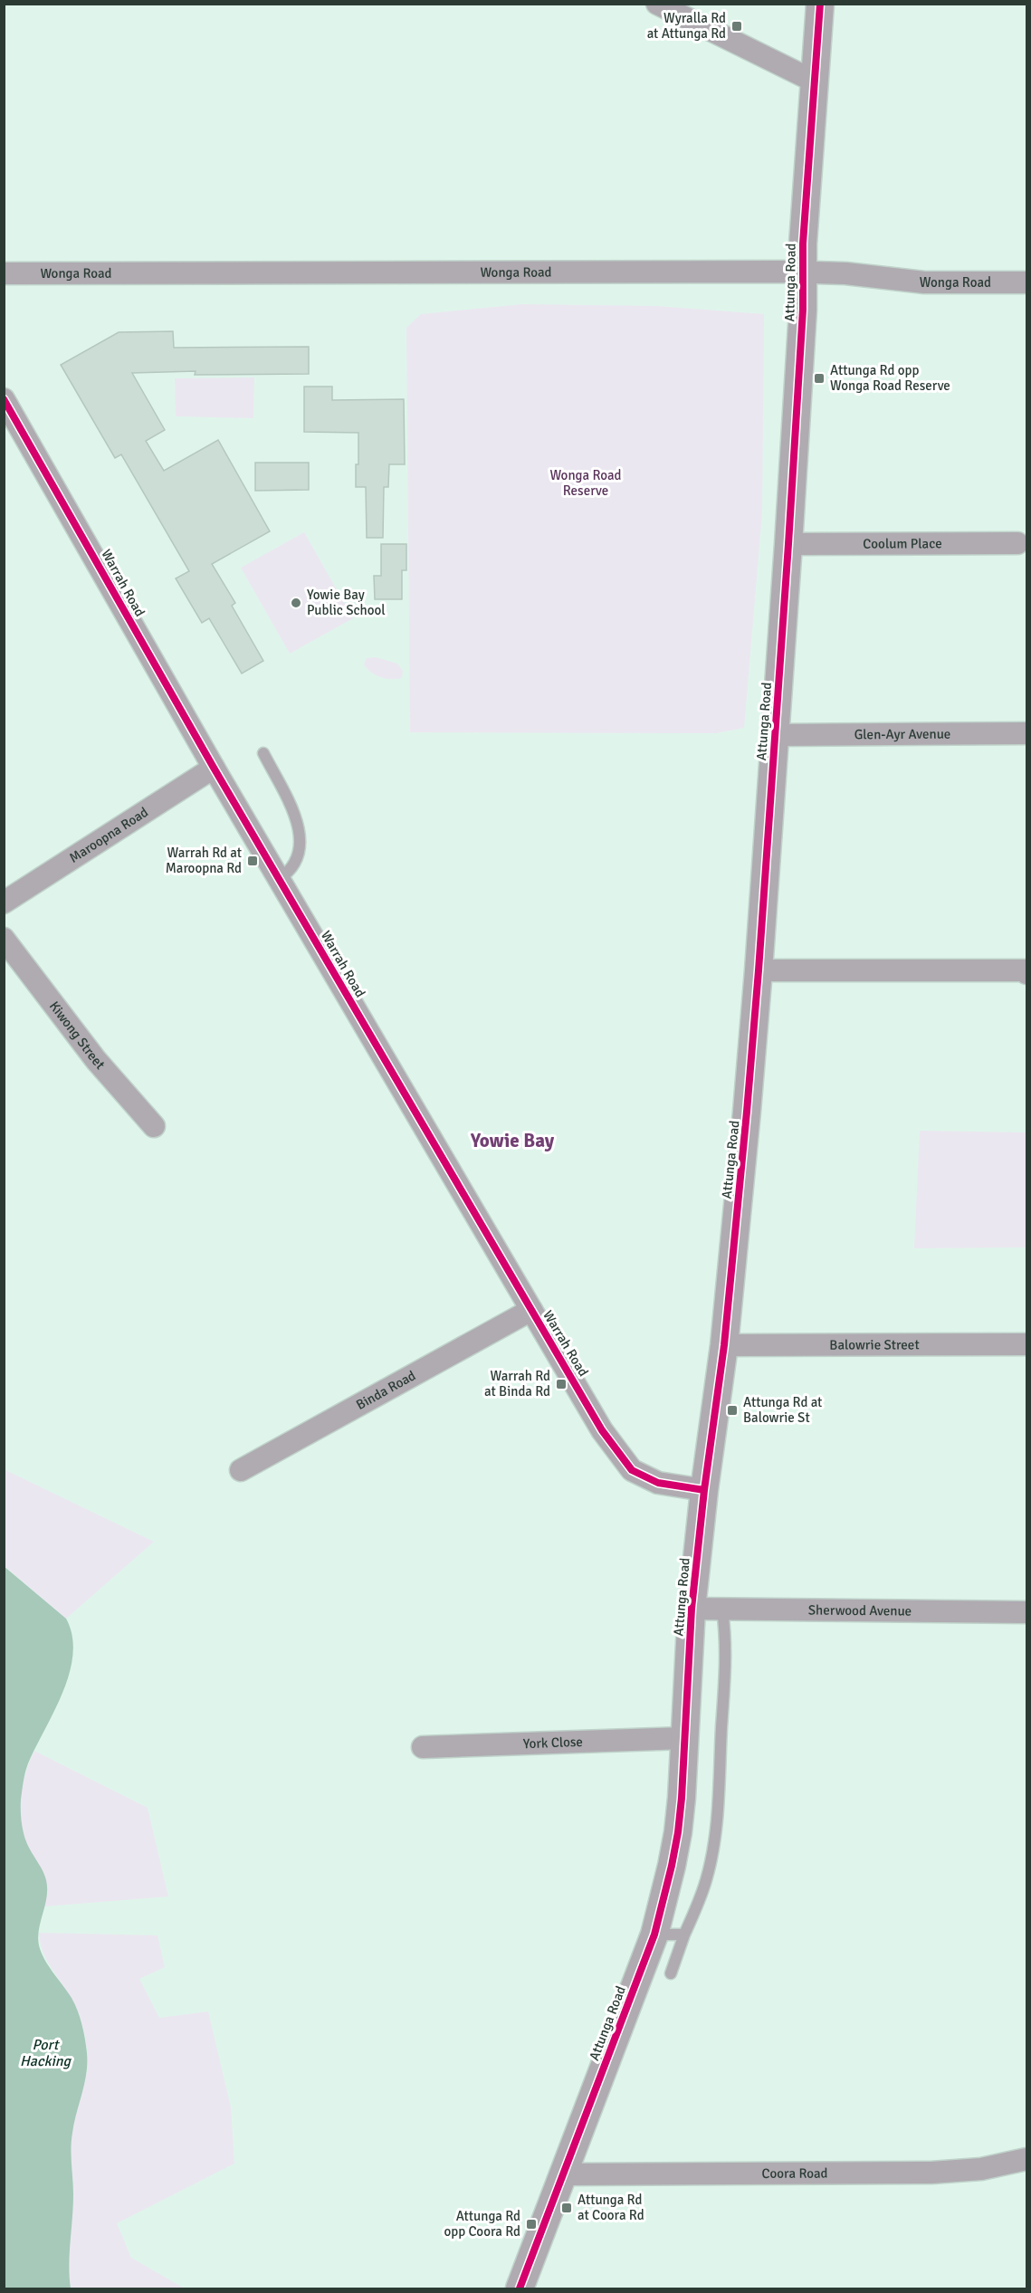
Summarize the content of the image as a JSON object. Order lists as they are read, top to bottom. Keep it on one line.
{"streets":{"street":["Wonga Road","Attunga Road","Coolum Place","Warrah Road","Glen-Ayr Avenue","Maroopna Road","Kiwong Street","Balowrie Street","Binda Road","Sherwood Avenue","York Close","Coora Road"]},"crossings":[["Wonga Road","Attunga Road"],["Attunga Road","Coolum Place"],["Attunga Road","Warrah Road"],["Attunga Road","Glen-Ayr Avenue"],["Attunga Road","Balowrie Street"],["Attunga Road","Sherwood Avenue"],["Attunga Road","York Close"],["Attunga Road","Coora Road"],["Warrah Road","Maroopna Road"],["Warrah Road","Binda Road"]],"districts":["Yowie Bay"],"water":["Port Hacking"],"parks":["Wonga Road Reserve"],"places":{"transit":["Wyralla Rd at Attunga Rd","Attunga Rd opp Wonga Road Reserve","Warrah Rd at Maroopna Rd","Warrah Rd at Binda Rd","Attunga Rd at Balowrie St","Attunga Rd at Coora Rd","Attunga Rd opp Coora Rd"],"other":["Yowie Bay Public School"]}}
